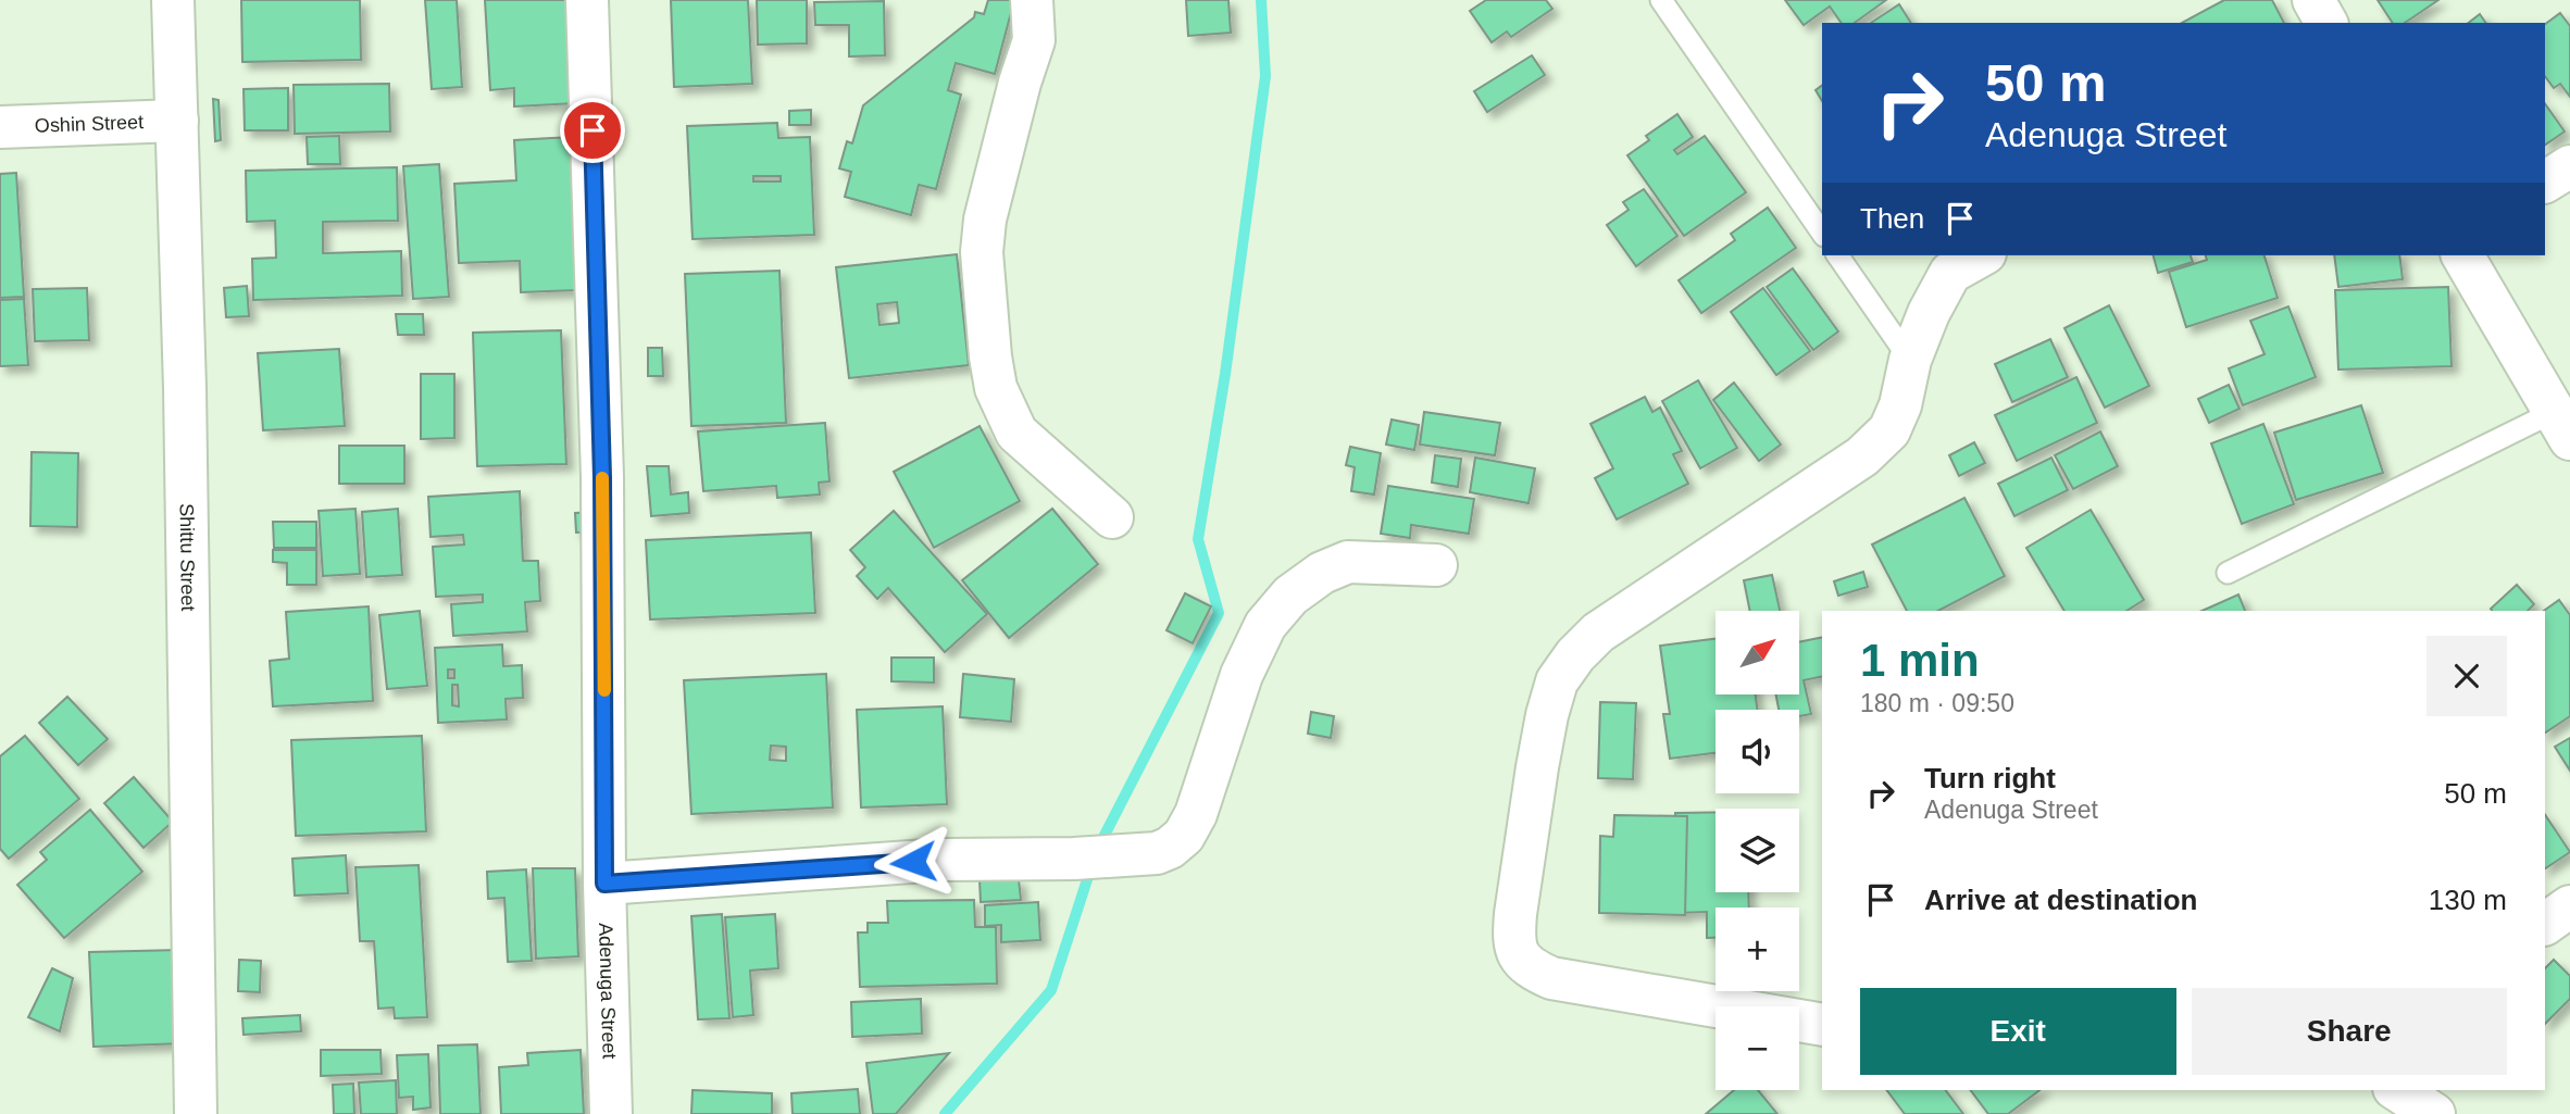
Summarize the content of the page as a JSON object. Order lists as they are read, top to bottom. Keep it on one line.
{"streets":{"street":["Oshin Street","Shittu Street","Adenuga Street"]},"crossings":[["Oshin Street","Shittu Street"]],"north":"top right","page":{"turn":["50 m","Adenuga Street"],"then":"Then","map_buttons":["+","−"],"heading":["1 min","180 m · 09:50"],"list":[{"name":"Turn right","note":"Adenuga Street","value":"50 m"},{"name":"Arrive at destination","value":"130 m"}],"buttons":["Exit","Share"]}}
